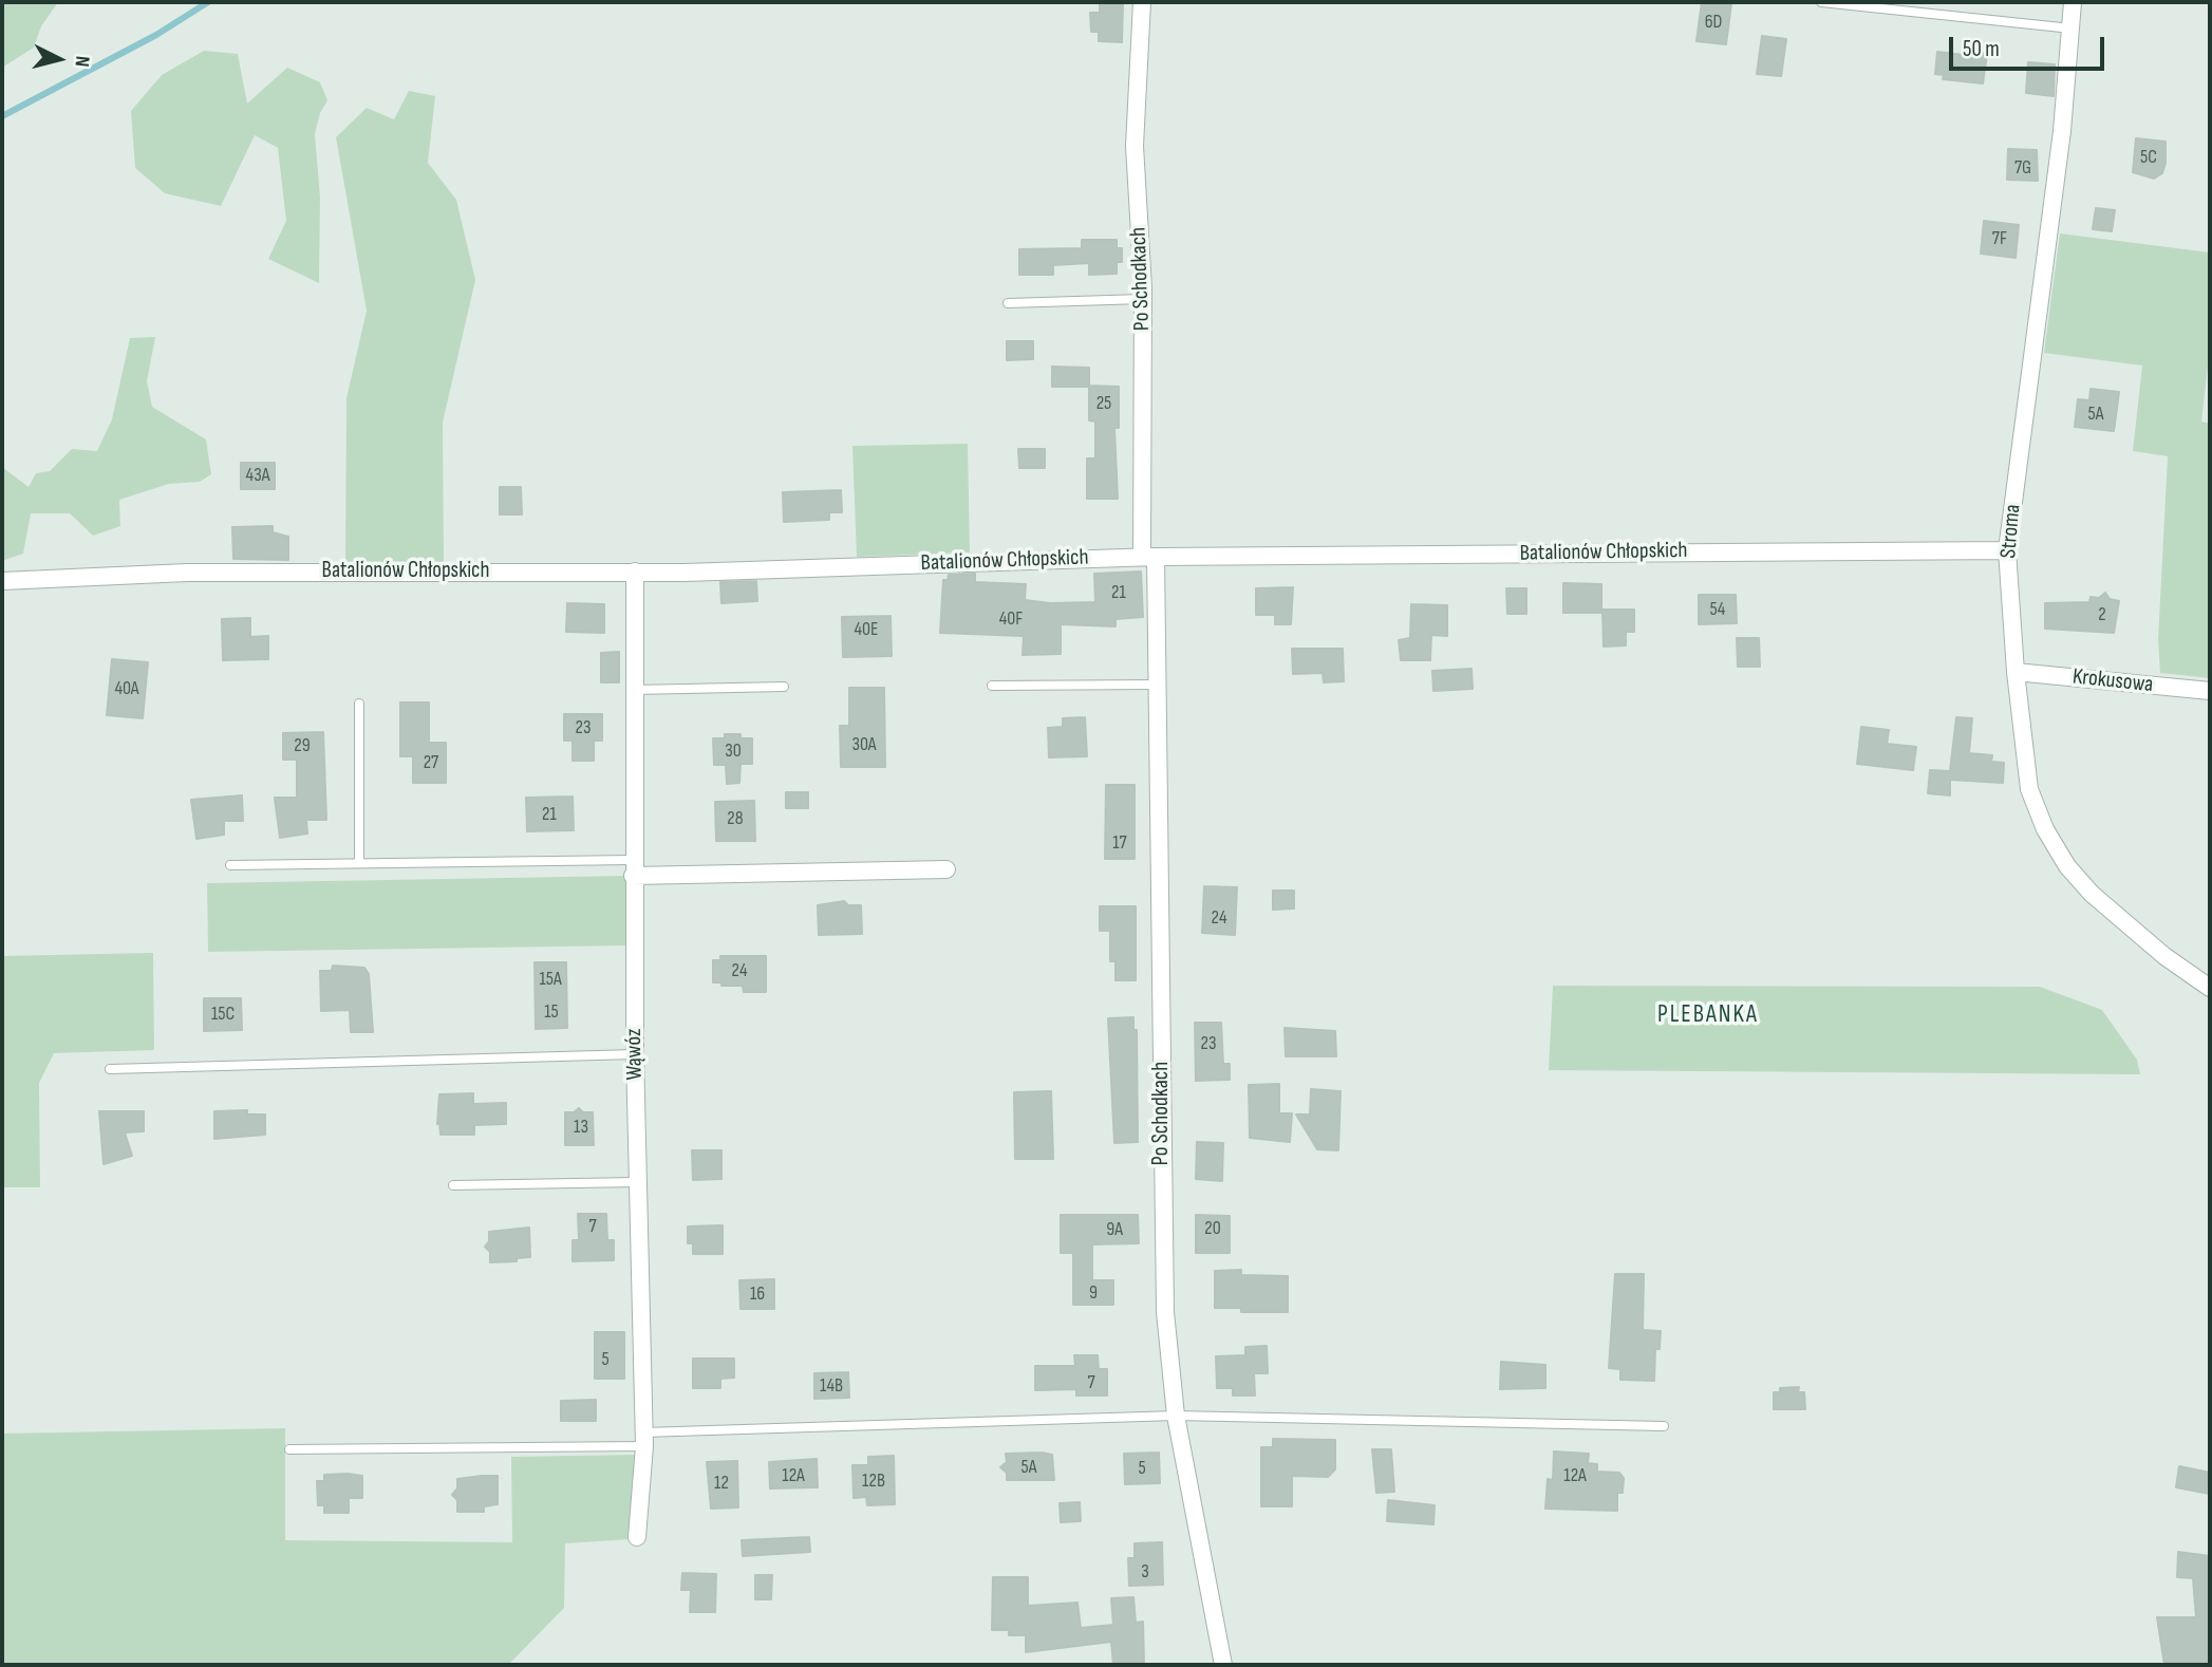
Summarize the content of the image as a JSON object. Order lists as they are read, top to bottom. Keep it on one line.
{"streets":{"street":["Po Schodkach","Stroma","Batalionów Chłopskich","Krokusowa","Wąwóz"]},"crossings":[["Po Schodkach","Batalionów Chłopskich"],["Stroma","Batalionów Chłopskich"],["Stroma","Krokusowa"],["Batalionów Chłopskich","Wąwóz"]],"districts":["PLEBANKA"],"house_numbers":["6D","5C","7G","7F","25","5A","43A","21","54","2","40F","40E","40A","23","30A","29","30","27","21","28","17","24","24","15A","15","15C","23","13","7","20","9A","9","16","5","7","14B","5A","5","12A","12A","12B","12","3"],"scale_bar":"50 m","north":"right"}
